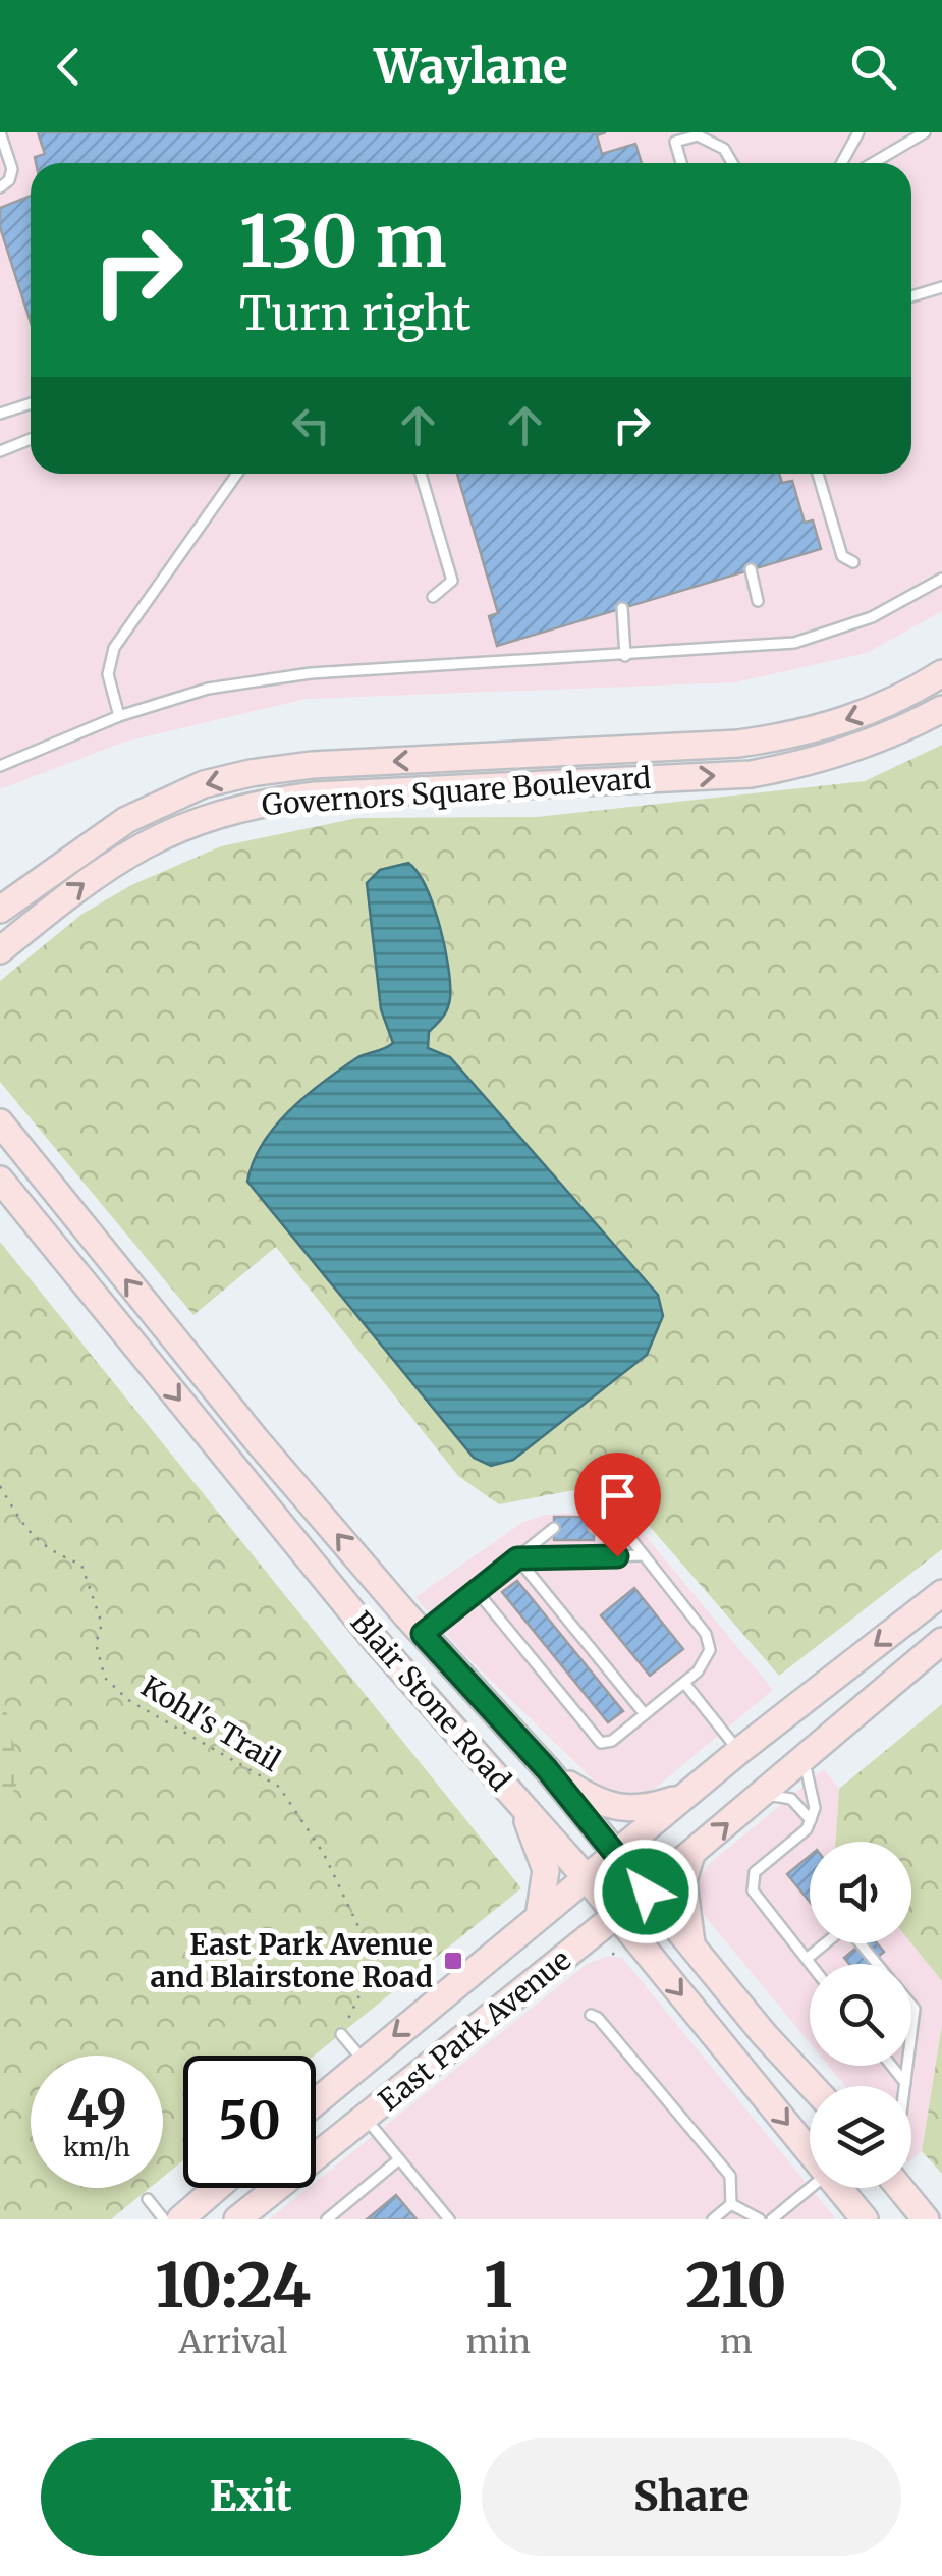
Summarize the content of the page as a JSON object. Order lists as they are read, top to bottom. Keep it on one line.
{"streets":{"main road":["Governors Square Boulevard","Blair Stone Road","East Park Avenue"],"path":["Kohl's Trail"]},"crossings":[["Blair Stone Road","East Park Avenue"]],"places":{"transit":["East Park Avenue and Blairstone Road"]},"page":{"header":"Waylane","turn":["130 m","Turn right"],"speed":"49 km/h","limit":"50","eta":["10:24","Arrival","1","min","210","m"],"buttons":["Exit","Share"]}}
